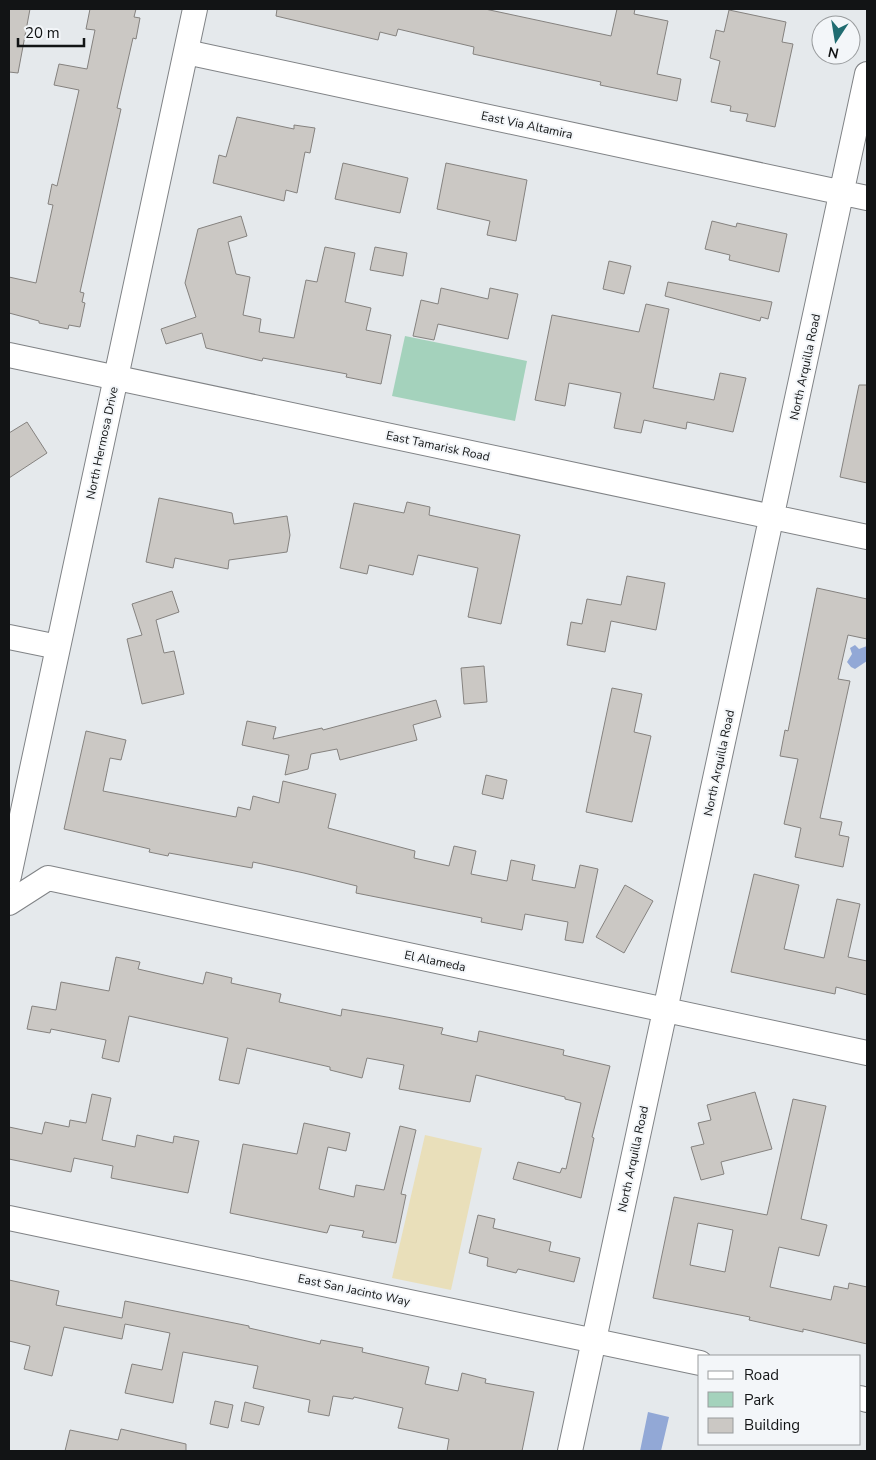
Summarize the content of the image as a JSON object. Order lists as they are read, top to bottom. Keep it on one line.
{"streets":{"street":["East Via Altamira","North Arquilla Road","North Hermosa Drive","East Tamarisk Road","El Alameda","East San Jacinto Way"]},"crossings":[["East Via Altamira","North Arquilla Road"],["East Via Altamira","North Hermosa Drive"],["North Arquilla Road","East Tamarisk Road"],["North Arquilla Road","El Alameda"],["North Arquilla Road","East San Jacinto Way"],["North Hermosa Drive","East Tamarisk Road"]],"legend":["Road","Park","Building"],"scale_bar":"20 m","north":"bottom"}
